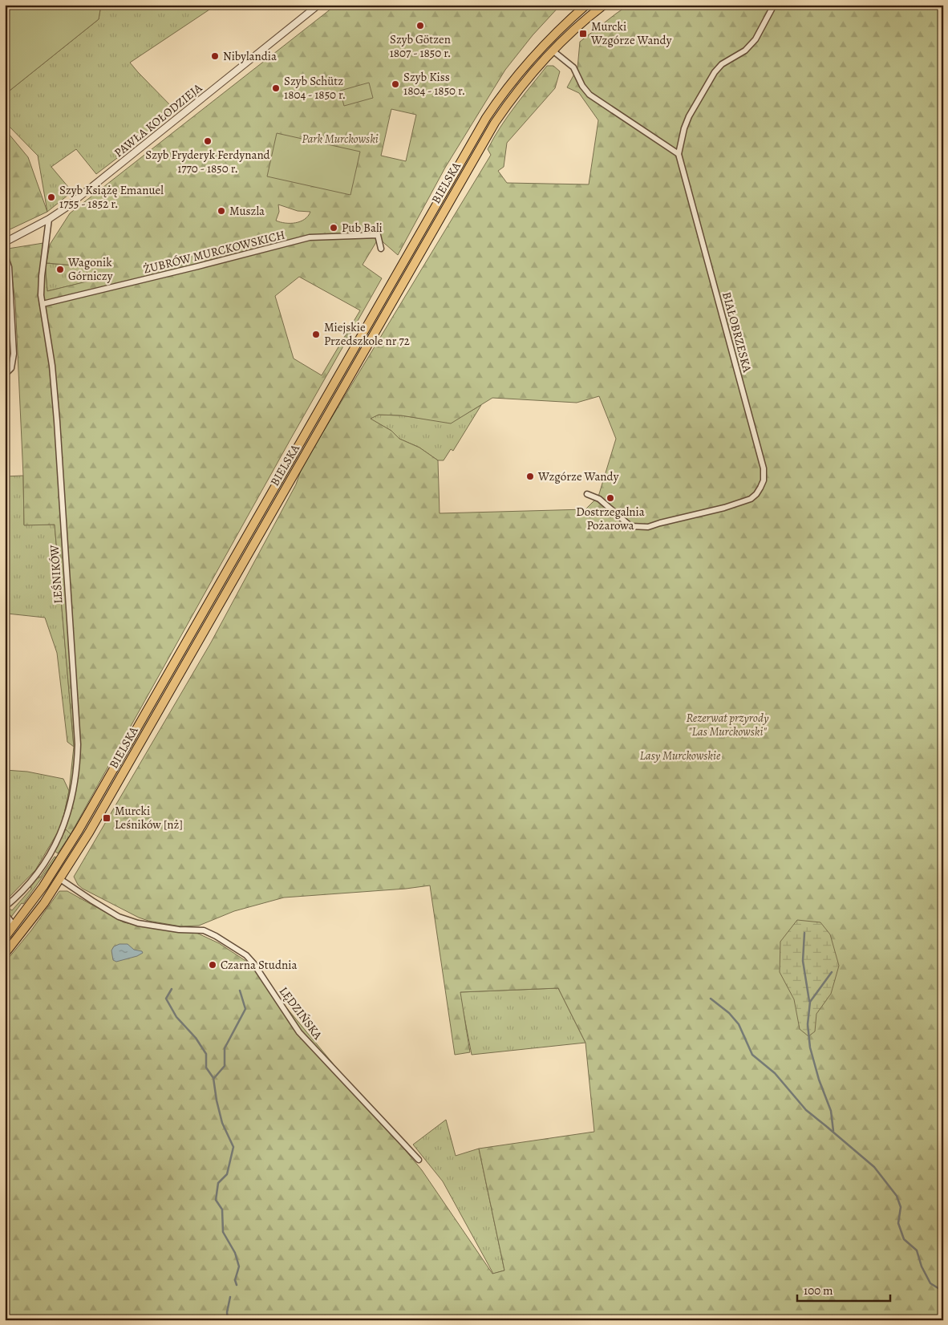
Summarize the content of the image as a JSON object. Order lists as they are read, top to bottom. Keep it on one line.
{"streets":{"main road":["BIELSKA"],"street":["PAWŁA KOŁODZIEJA","ŻUBRÓW MURCKOWSKICH","BIAŁOBRZESKA","LEŚNIKÓW","LĘDZIŃSKA"]},"crossings":[["PAWŁA KOŁODZIEJA","LEŚNIKÓW"],["BIELSKA","LĘDZIŃSKA"],["ŻUBRÓW MURCKOWSKICH","LEŚNIKÓW"]],"parks":["Park Murckowski","Rezerwat przyrody \"Las Murckowski\"","Lasy Murckowskie"],"places":{"other":["Szyb Götzen 1807 - 1850 r.","Nibylandia","Szyb Kiss 1804 - 1850 r.","Szyb Schütz 1804 - 1850 r.","Szyb Fryderyk Ferdynand 1770 - 1850 r.","Szyb Książę Emanuel 1755 - 1852 r.","Muszla","Pub Bali","Wagonik Górniczy","Miejskie Przedszkole nr 72","Wzgórze Wandy","Dostrzegalnia Pożarowa","Czarna Studnia"],"transit":["Murcki Wzgórze Wandy","Murcki Leśników [nż]"]},"scale_bar":"100 m"}
